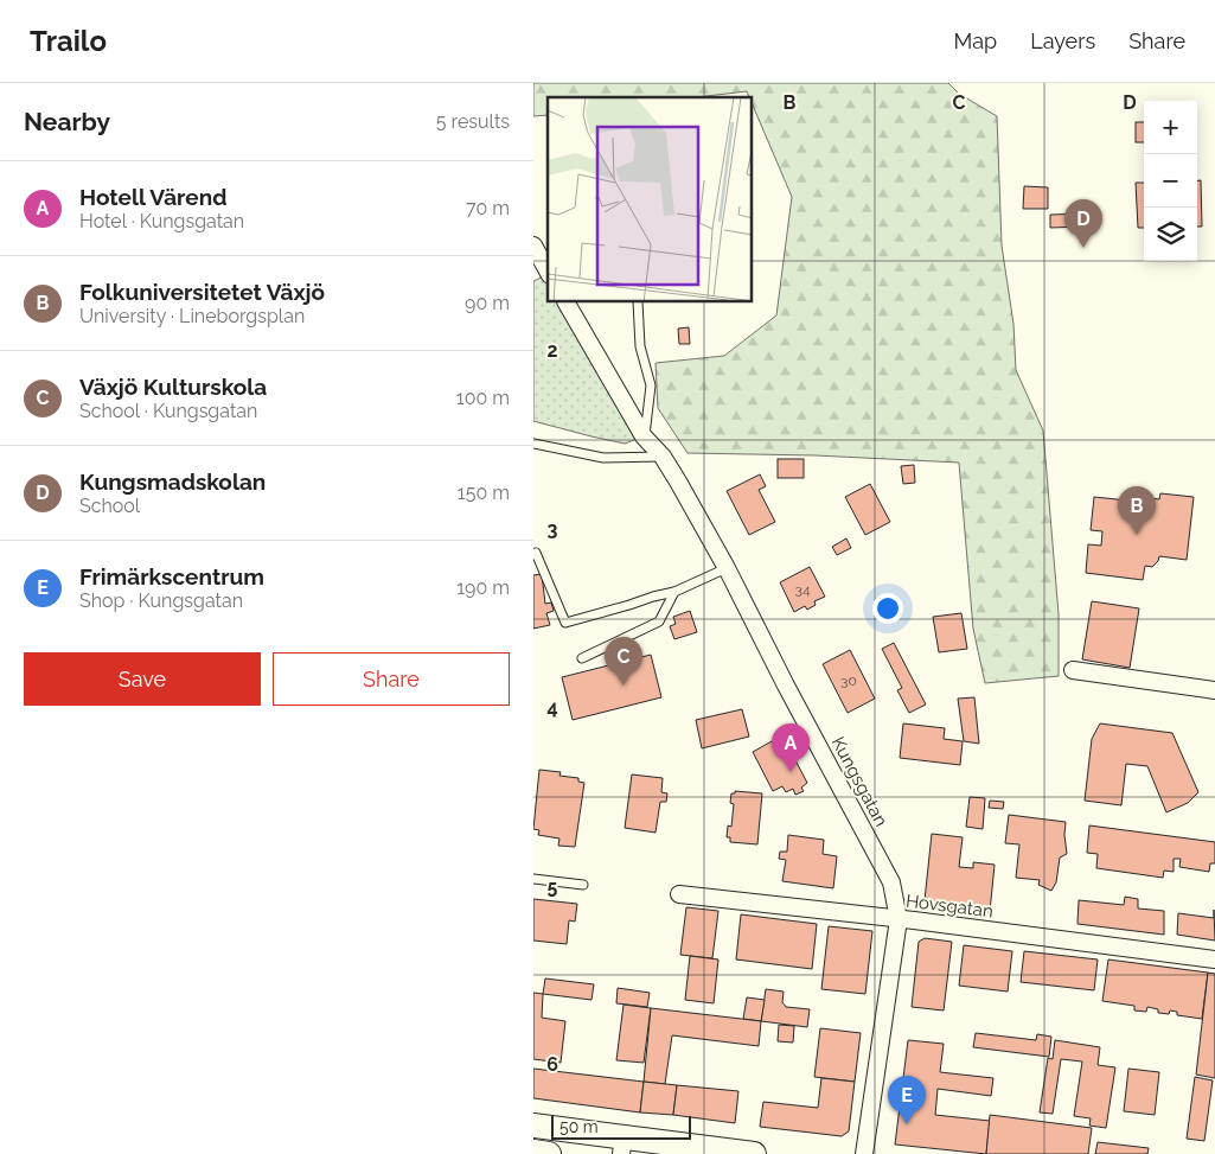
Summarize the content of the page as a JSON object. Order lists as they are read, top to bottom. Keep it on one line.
{"streets":{"street":["Kungsgatan","Hovsgatan"]},"crossings":[["Kungsgatan","Hovsgatan"]],"house_numbers":["34","30"],"scale_bar":"50 m","page":{"header":"Trailo","nav":["Map","Layers","Share"],"heading":["Nearby","5 results"],"map_buttons":["+","−"],"list":[{"mark":"A","name":"Hotell Värend","note":"Hotel · Kungsgatan","value":"70 m"},{"mark":"B","name":"Folkuniversitetet Växjö","note":"University · Lineborgsplan","value":"90 m"},{"mark":"C","name":"Växjö Kulturskola","note":"School · Kungsgatan","value":"100 m"},{"mark":"D","name":"Kungsmadskolan","note":"School","value":"150 m"},{"mark":"E","name":"Frimärkscentrum","note":"Shop · Kungsgatan","value":"190 m"}],"pins":["D","B","C","A","E"],"buttons":["Save","Share"],"scale":"50 m"},"grid":{"columns":["B","C","D"],"rows":["2","3","4","5","6"]}}
